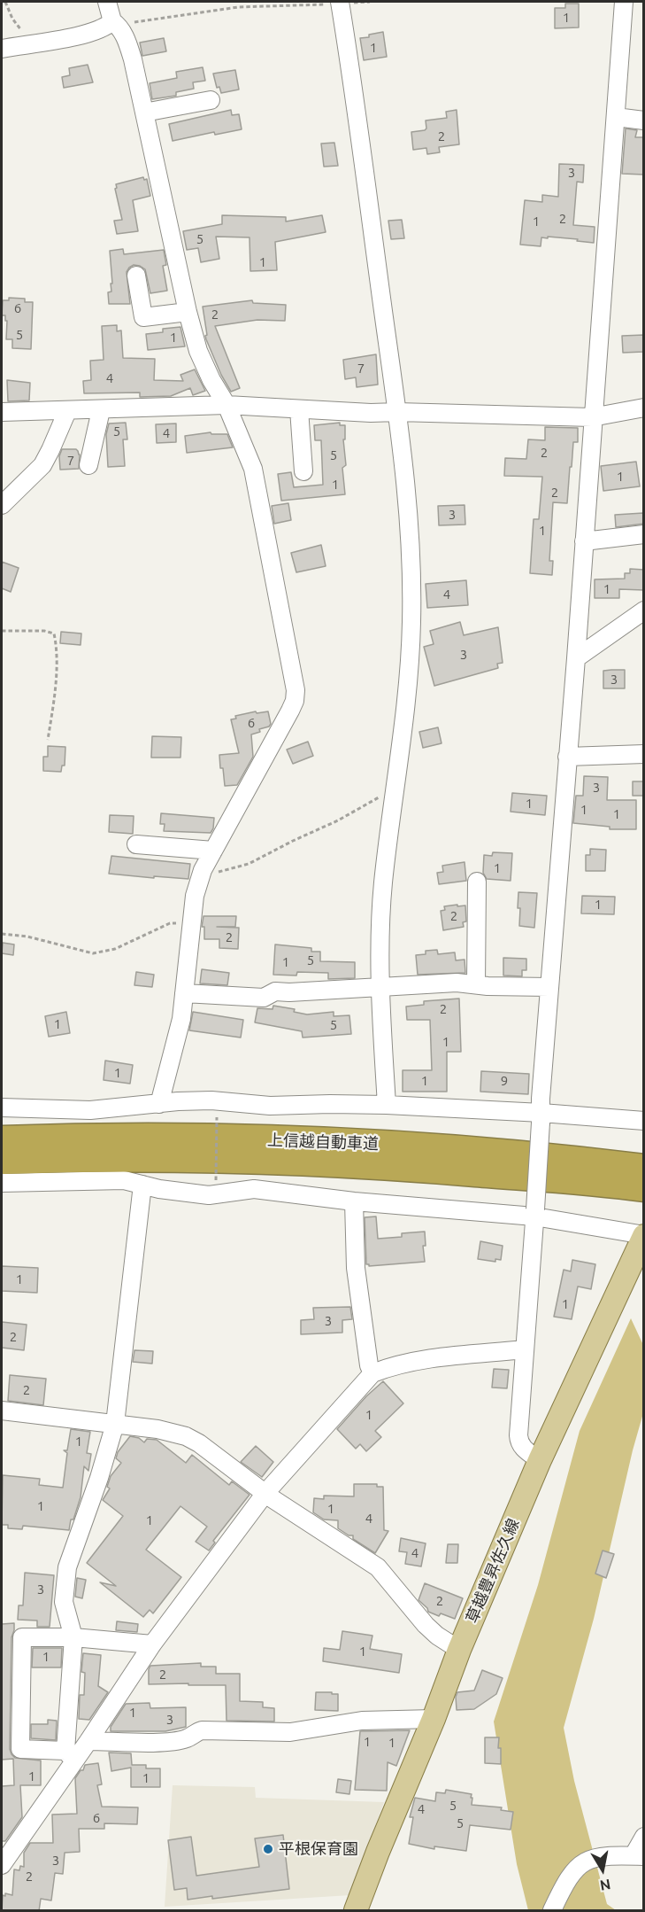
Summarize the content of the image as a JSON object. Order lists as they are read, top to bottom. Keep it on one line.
{"streets":{"highway":["上信越自動車道"],"main road":["草越豊昇佐久線"]},"places":["平根保育園"],"house_numbers":["1","1","2","3","2","1","5","1","6","2","5","1","7","4","5","4","2","5","7","1","1","2","3","1","1","4","3","3","6","3","1","1","1","1","1","2","2","5","1","2","1","5","1","1","1","9","1","1","3","2","2","1","1","1","1","4","1","4","3","2","1","1","2","1","3","1","1","1","1","5","4","6","5","3","2"],"north":"bottom"}
